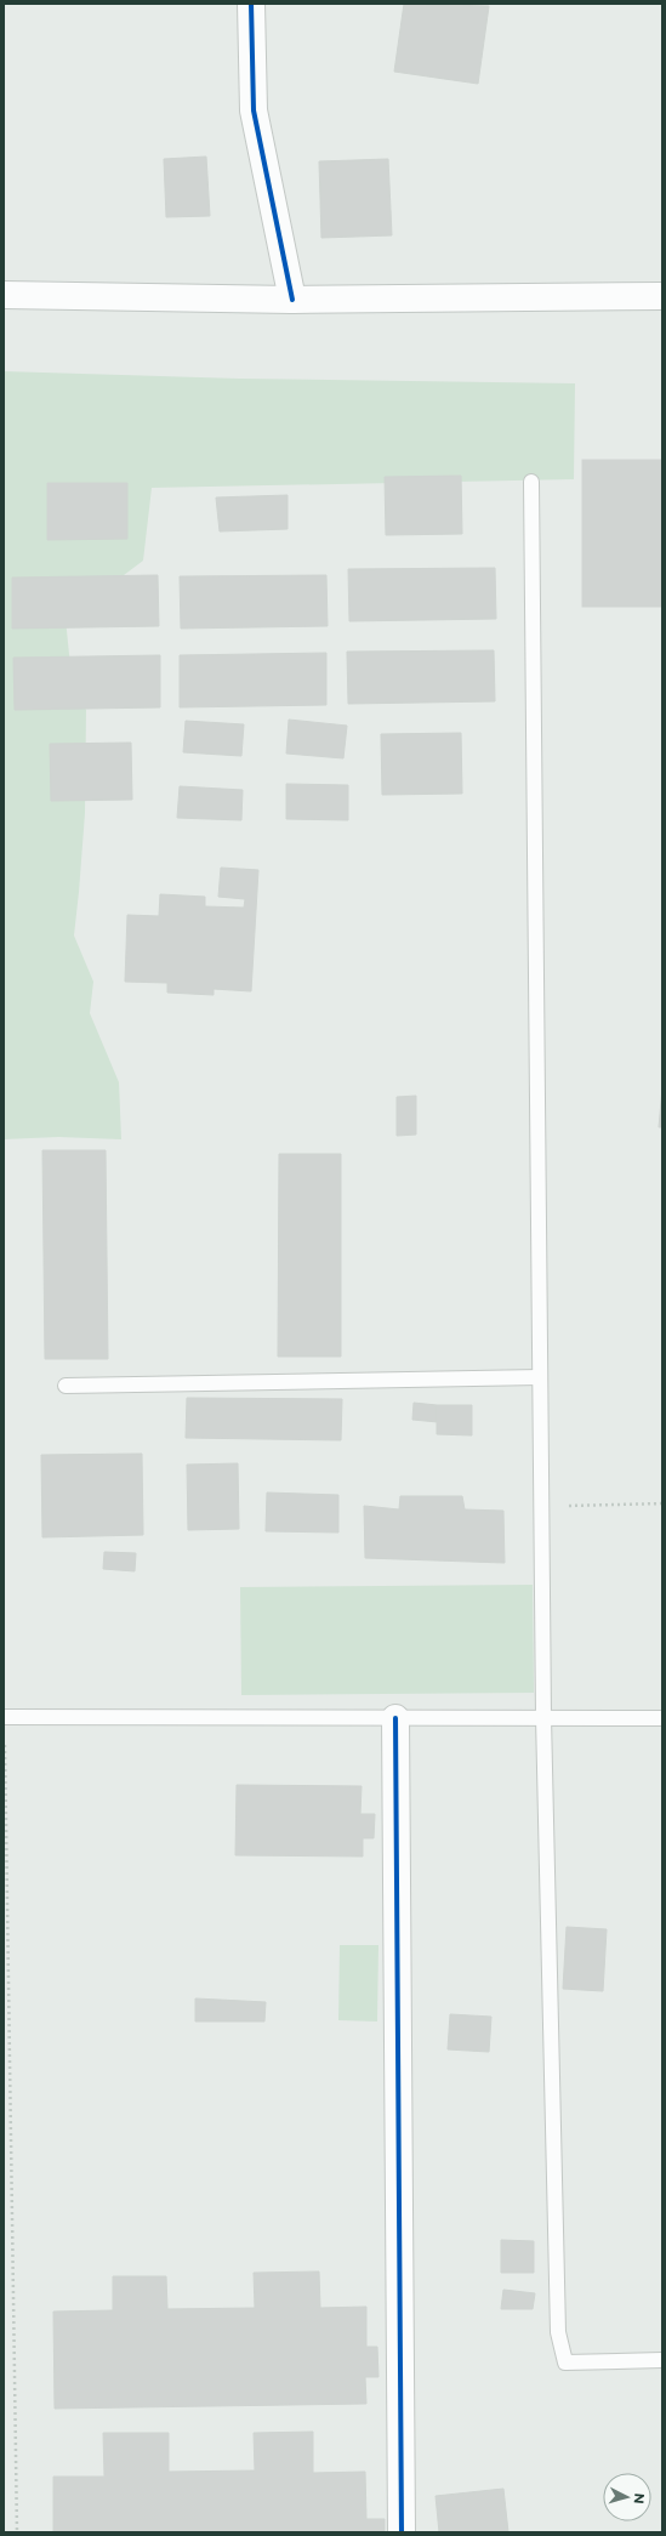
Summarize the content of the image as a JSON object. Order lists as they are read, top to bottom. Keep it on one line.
{"north":"right"}
